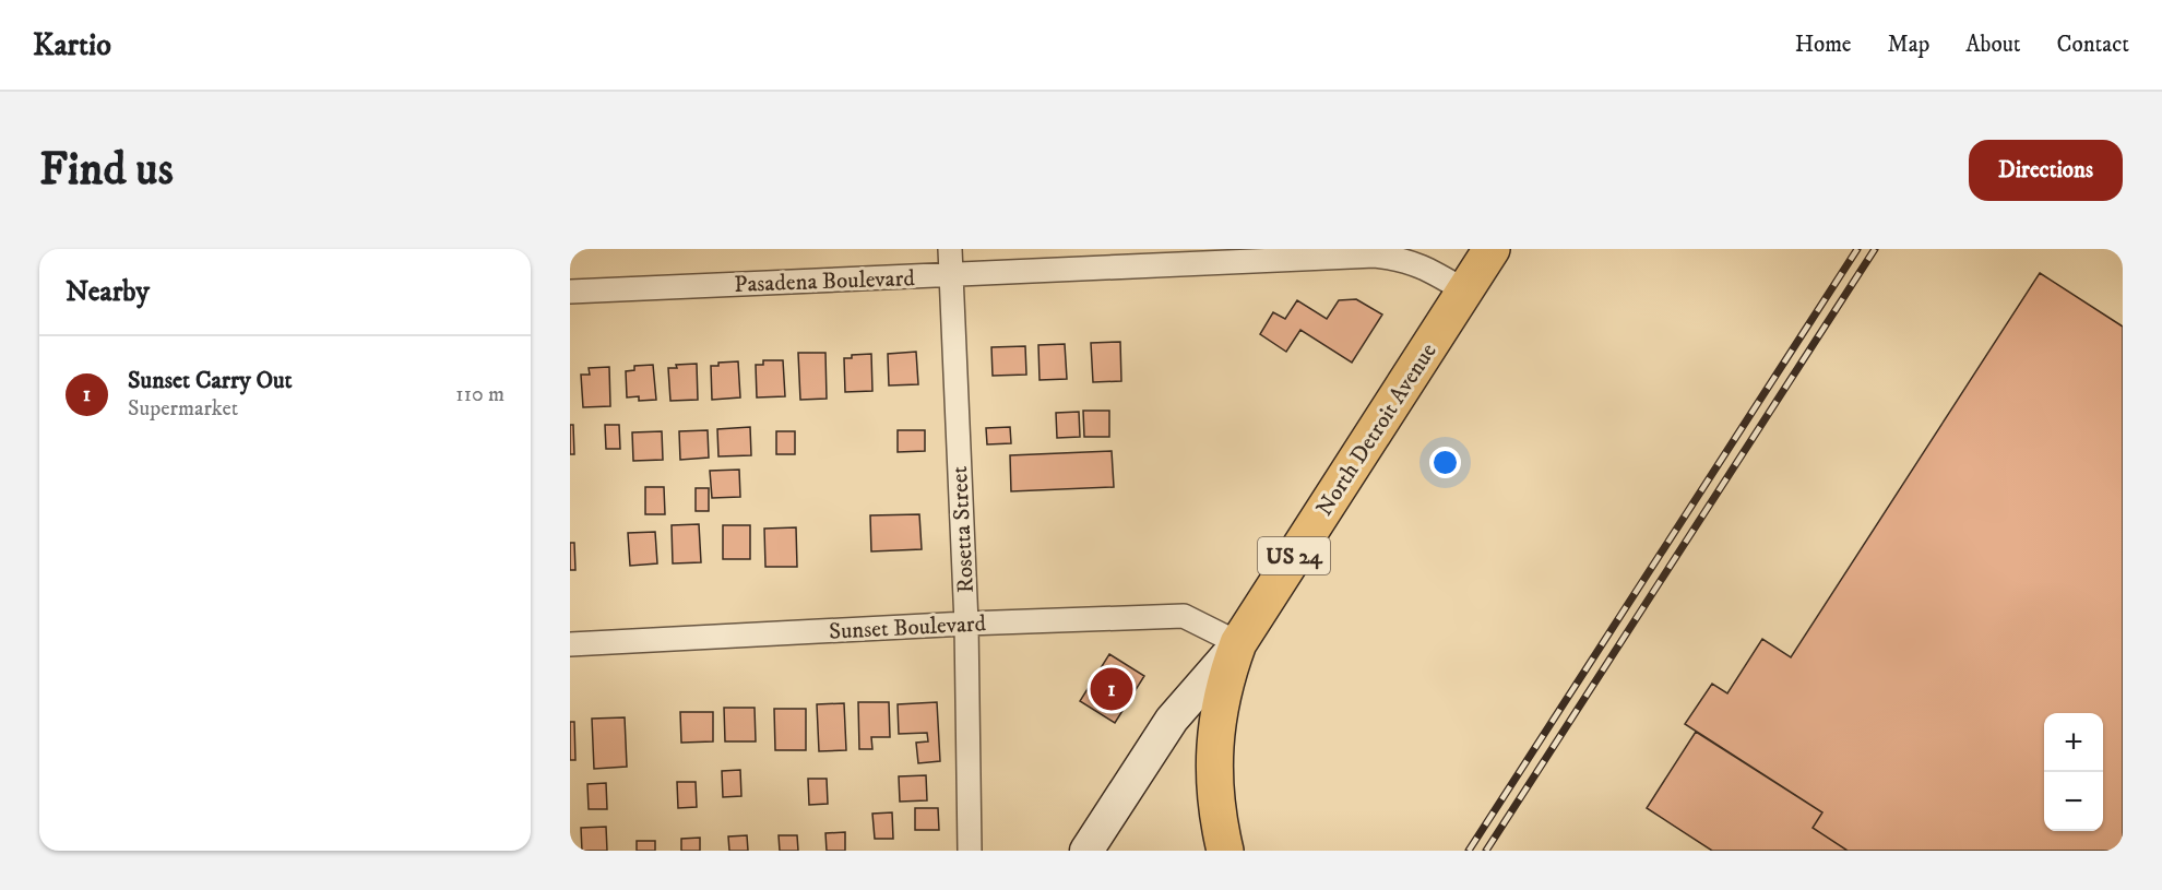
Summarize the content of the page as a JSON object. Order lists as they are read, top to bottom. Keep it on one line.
{"streets":{"main road":["North Detroit Avenue","US 24"],"street":["Pasadena Boulevard","Rosetta Street","Sunset Boulevard"]},"crossings":[["Pasadena Boulevard","North Detroit Avenue"],["Pasadena Boulevard","Rosetta Street"],["North Detroit Avenue","Sunset Boulevard"],["Rosetta Street","Sunset Boulevard"]],"page":{"header":"Kartio","nav":["Home","Map","About","Contact"],"buttons":"Directions","title":"Find us","heading":"Nearby","list":[{"mark":"1","name":"Sunset Carry Out","note":"Supermarket","value":"110 m"}],"pins":"1","map_buttons":["+","−"]}}
